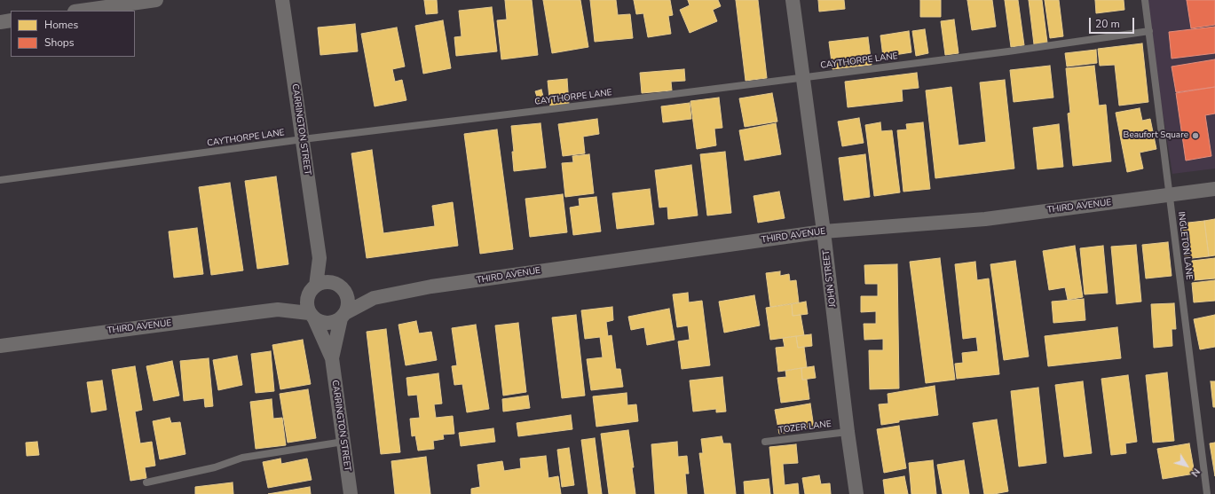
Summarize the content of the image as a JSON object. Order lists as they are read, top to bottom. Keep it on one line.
{"streets":{"street":["CARRINGTON STREET","THIRD AVENUE","JOHN STREET"],"lane":["CAYTHORPE LANE","INGLETON LANE","TOZER LANE"]},"crossings":[["CAYTHORPE LANE","CARRINGTON STREET"],["CAYTHORPE LANE","INGLETON LANE"],["CAYTHORPE LANE","JOHN STREET"],["CARRINGTON STREET","THIRD AVENUE"],["THIRD AVENUE","INGLETON LANE"],["THIRD AVENUE","JOHN STREET"],["JOHN STREET","TOZER LANE"]],"places":["Beaufort Square"],"legend":["Homes","Shops"],"scale_bar":"20 m","north":"bottom right"}
